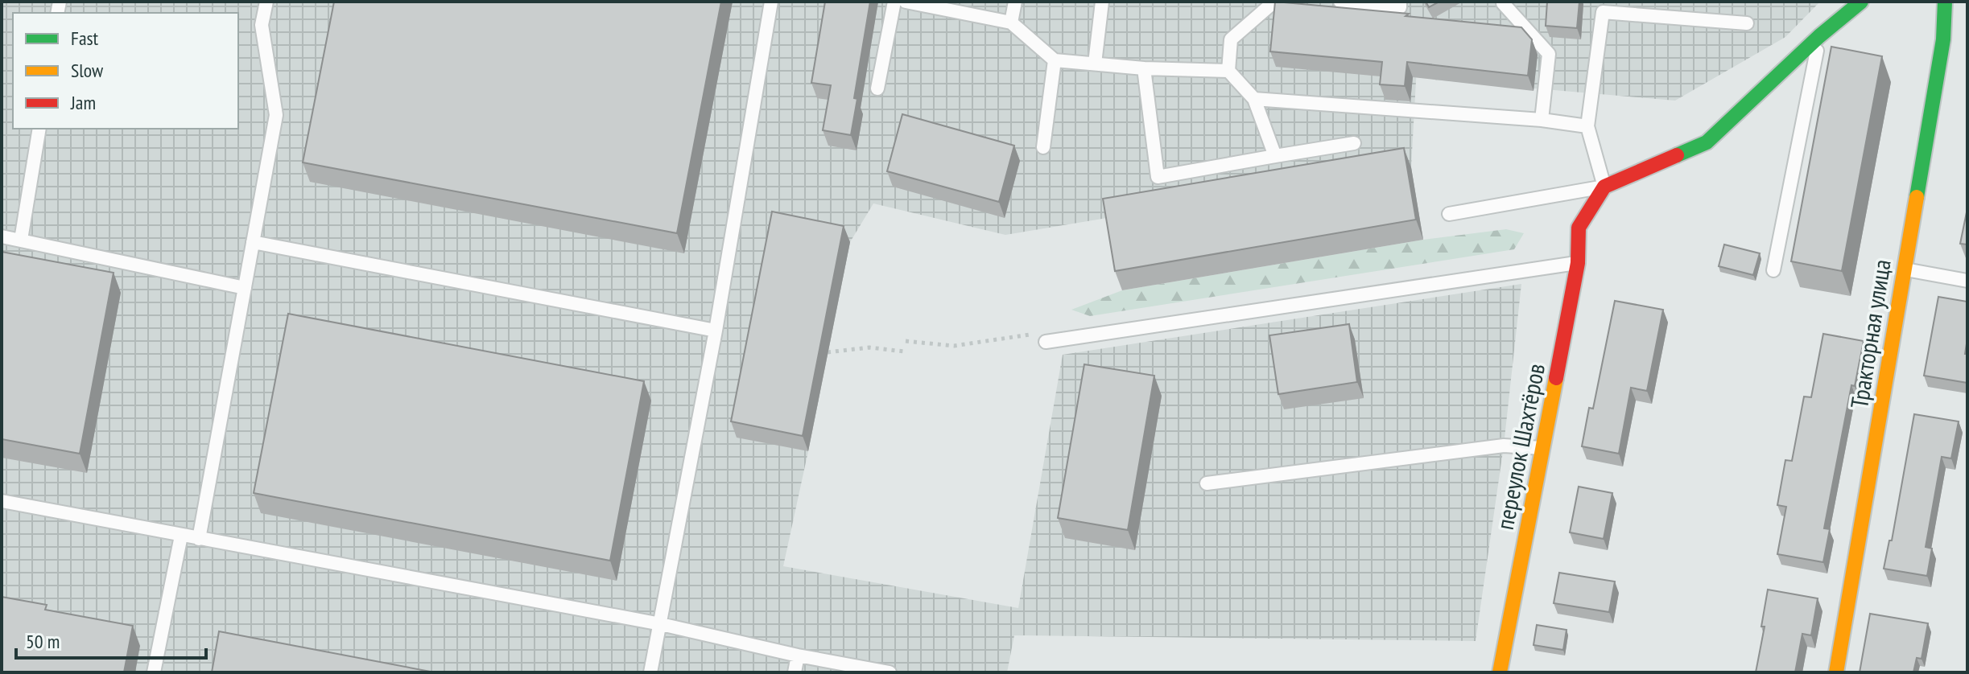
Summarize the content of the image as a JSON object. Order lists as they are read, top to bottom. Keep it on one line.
{"streets":{"street":["Тракторная улица","переулок Шахтёров"]},"legend":["Fast","Slow","Jam"],"scale_bar":"50 m"}
